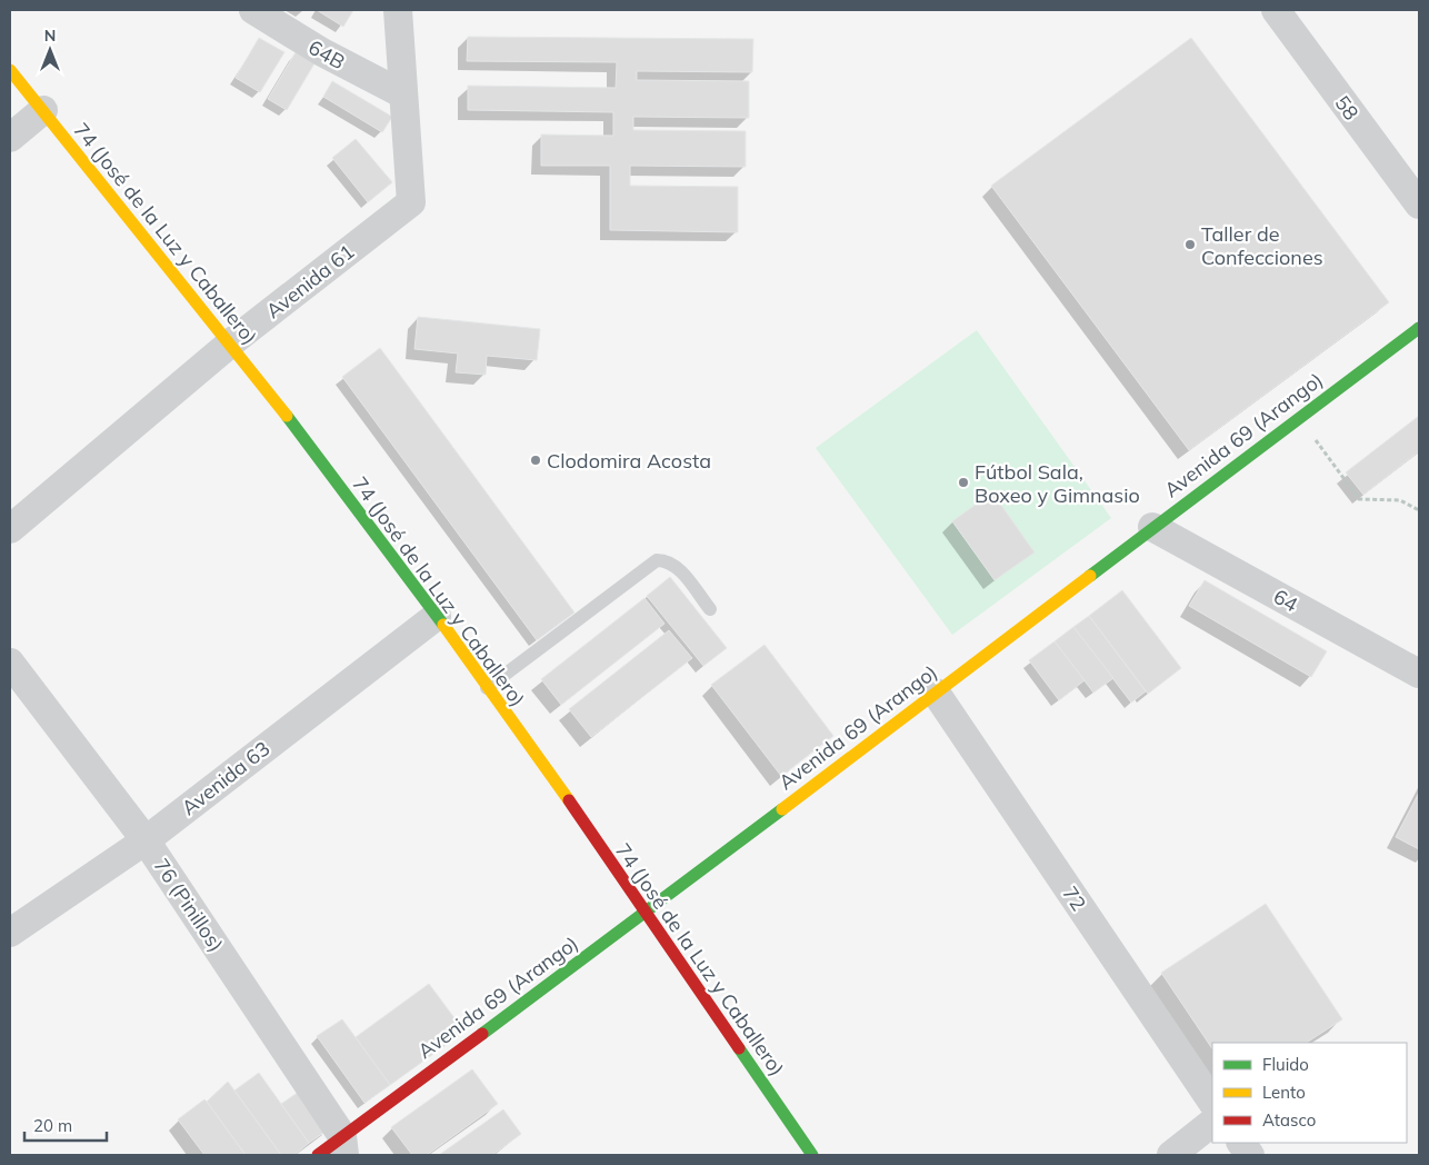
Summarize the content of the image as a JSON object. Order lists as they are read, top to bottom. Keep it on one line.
{"streets":{"street":["64B","58","74 (José de la Luz y Caballero)","Avenida 61","Avenida 69 (Arango)","64","Avenida 63","72","76 (Pinillos)"]},"crossings":[["64B","Avenida 61"],["74 (José de la Luz y Caballero)","Avenida 61"],["74 (José de la Luz y Caballero)","Avenida 69 (Arango)"],["74 (José de la Luz y Caballero)","Avenida 63"],["Avenida 69 (Arango)","64"],["Avenida 69 (Arango)","72"],["Avenida 69 (Arango)","76 (Pinillos)"],["Avenida 63","76 (Pinillos)"]],"places":["Taller de Confecciones","Clodomira Acosta","Fútbol Sala, Boxeo y Gimnasio"],"legend":["Fluido","Lento","Atasco"],"scale_bar":"20 m","north":"top"}
